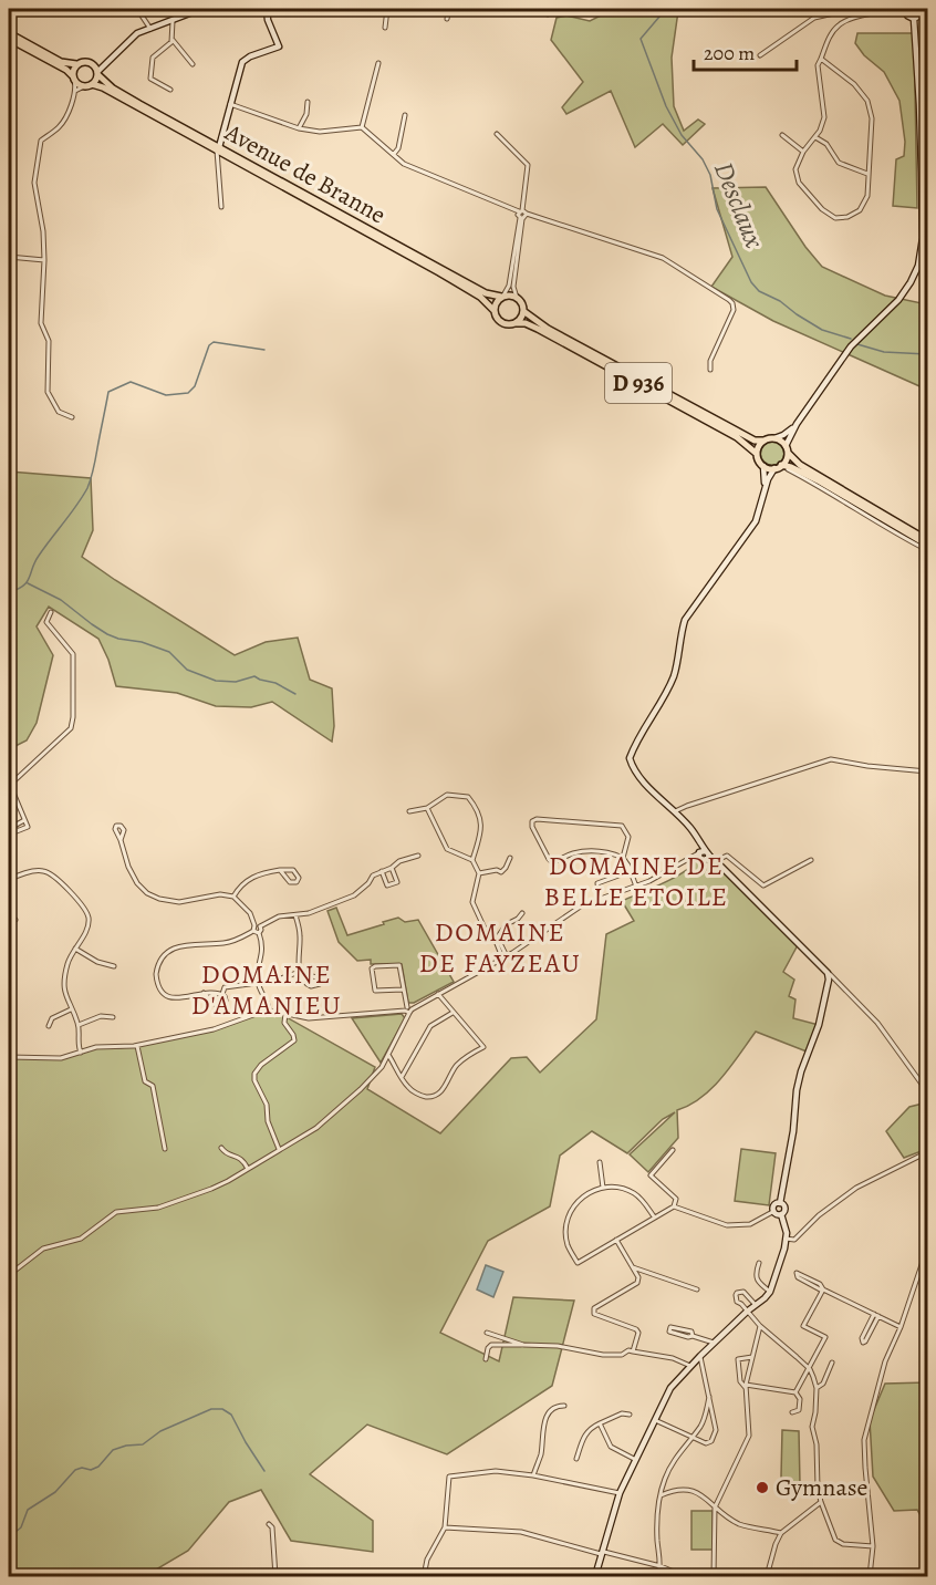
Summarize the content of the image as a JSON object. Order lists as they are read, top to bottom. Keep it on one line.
{"streets":{"main road":["Avenue de Branne","D 936"]},"crossings":[["Avenue de Branne","D 936"]],"districts":["DOMAINE DE BELLE ETOILE","DOMAINE DE FAYZEAU","DOMAINE D'AMANIEU"],"water":["Desclaux"],"places":["Gymnase"],"scale_bar":"200 m"}
